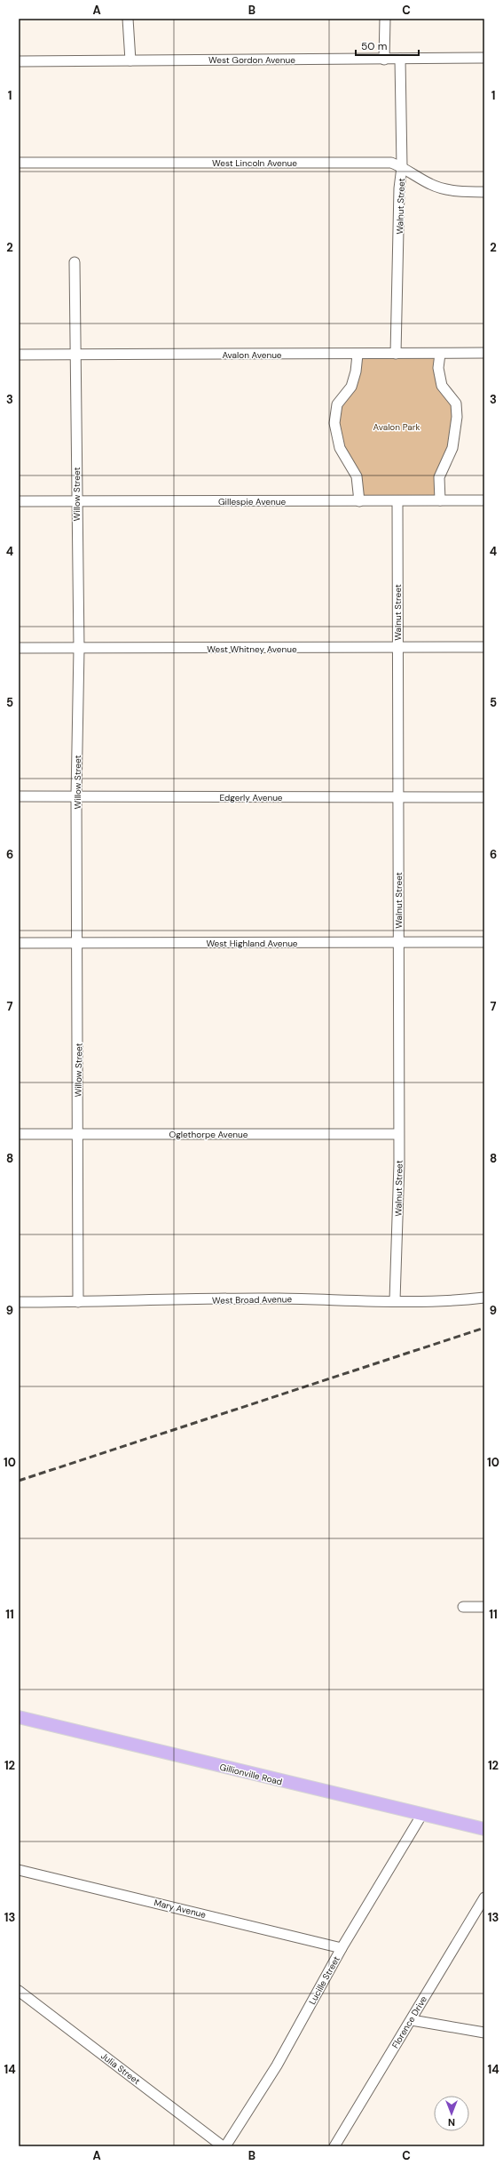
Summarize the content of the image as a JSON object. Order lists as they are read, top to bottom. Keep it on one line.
{"streets":{"main road":["Gillionville Road"],"street":["West Gordon Avenue","West Lincoln Avenue","Walnut Street","Avalon Avenue","Willow Street","Gillespie Avenue","West Whitney Avenue","Edgerly Avenue","West Highland Avenue","Oglethorpe Avenue","West Broad Avenue","Mary Avenue","Lucille Street","Florence Drive","Julia Street"]},"crossings":[["West Gordon Avenue","Walnut Street"],["West Lincoln Avenue","Walnut Street"],["Walnut Street","Avalon Avenue"],["Walnut Street","Gillespie Avenue"],["Walnut Street","West Whitney Avenue"],["Walnut Street","Edgerly Avenue"],["Walnut Street","West Highland Avenue"],["Walnut Street","Oglethorpe Avenue"],["Walnut Street","West Broad Avenue"],["Avalon Avenue","Willow Street"],["Willow Street","Gillespie Avenue"],["Willow Street","West Whitney Avenue"],["Willow Street","Edgerly Avenue"],["Willow Street","West Highland Avenue"],["Willow Street","Oglethorpe Avenue"],["Willow Street","West Broad Avenue"],["Gillionville Road","Lucille Street"],["Mary Avenue","Lucille Street"]],"parks":["Avalon Park"],"scale_bar":"50 m","north":"bottom","grid":{"columns":["A","B","C"],"rows":["1","2","3","4","5","6","7","8","9","10","11","12","13","14"]}}
